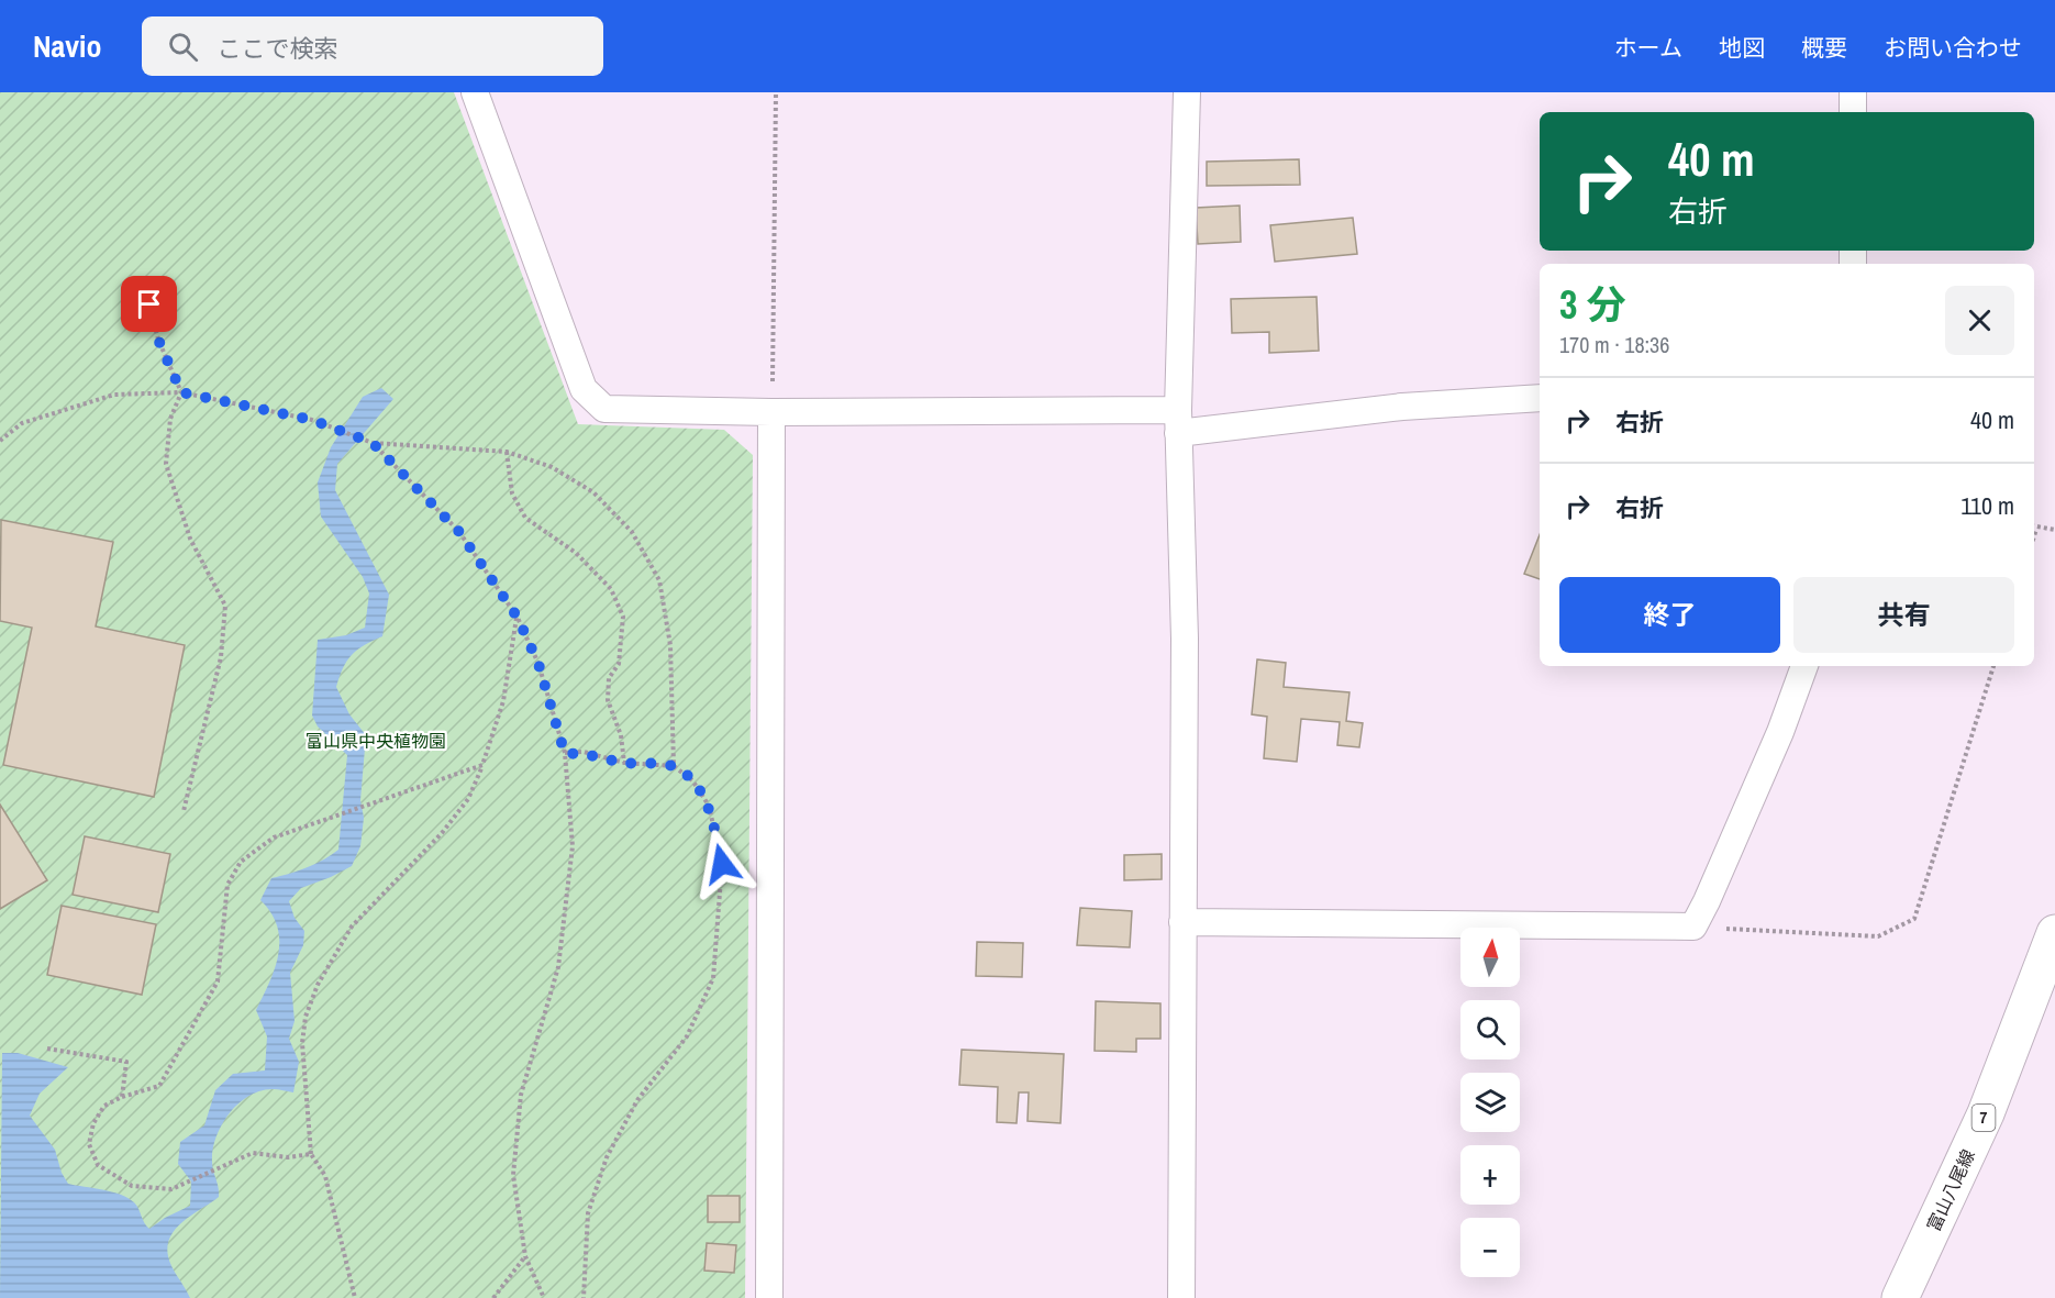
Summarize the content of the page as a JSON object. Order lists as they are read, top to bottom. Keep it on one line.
{"streets":{"main road":["7","富山八尾線"]},"parks":["富山県中央植物園"],"north":"top","page":{"header":"Navio","search":"ここで検索","nav":["ホーム","地図","概要","お問い合わせ"],"turn":["40 m","右折"],"heading":["3 分","170 m · 18:36"],"list":[{"name":"右折","value":"40 m"},{"name":"右折","value":"110 m"}],"buttons":["終了","共有"],"map_buttons":["+","−"]}}
